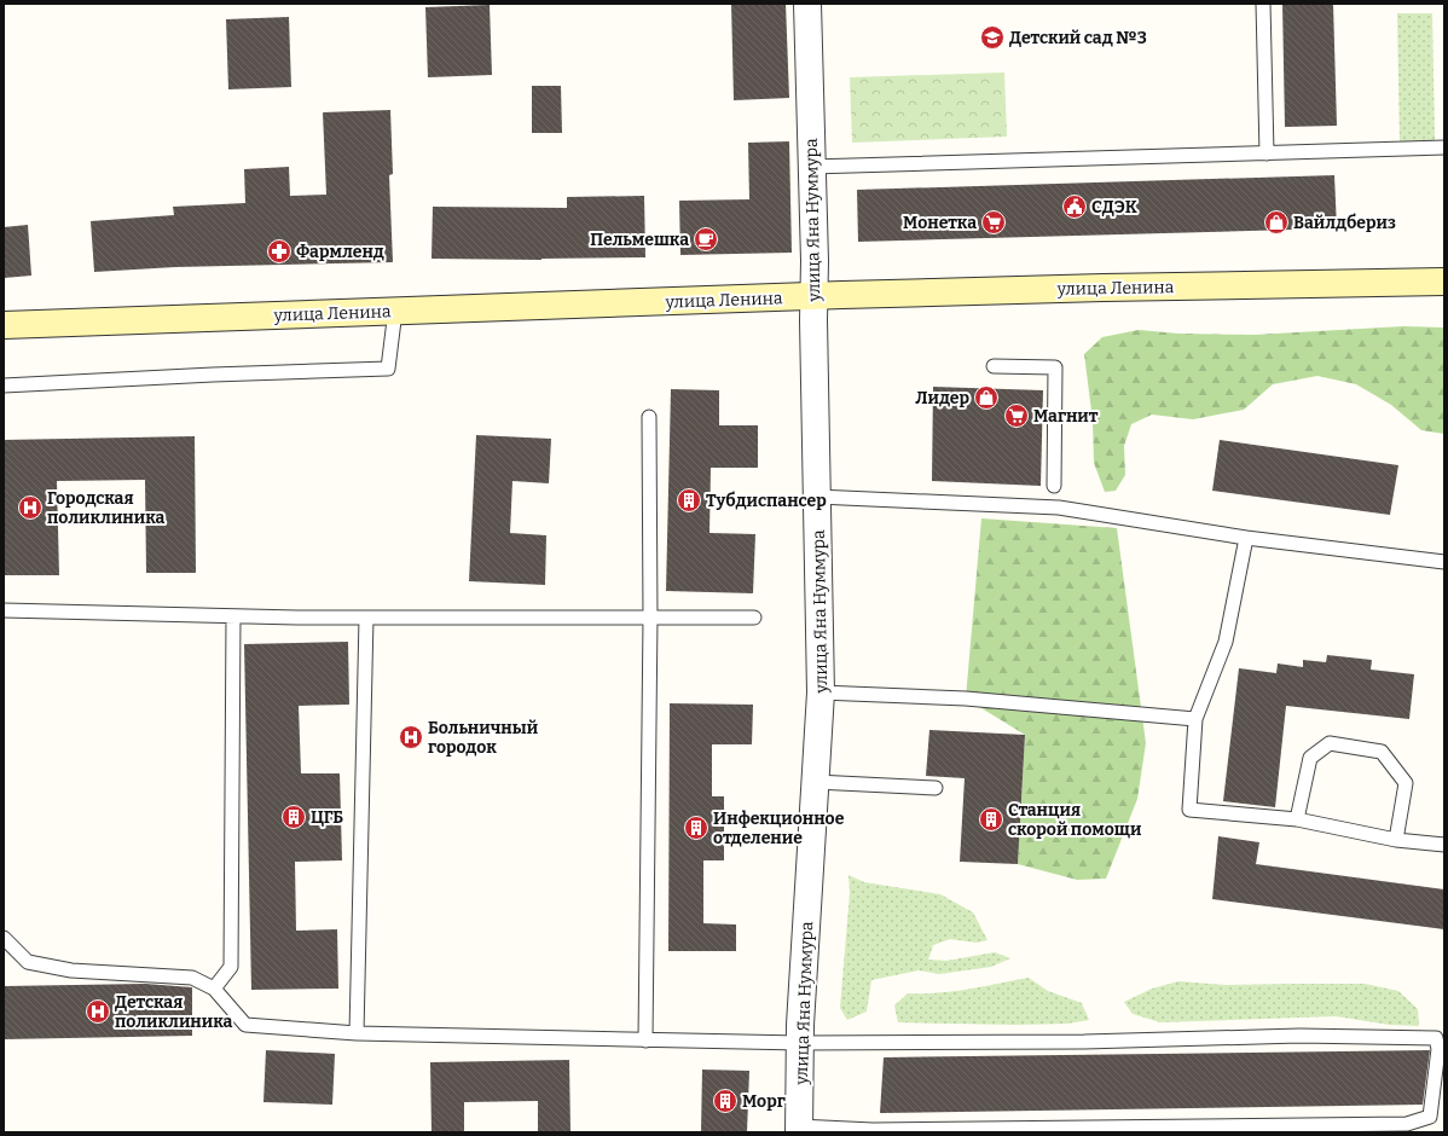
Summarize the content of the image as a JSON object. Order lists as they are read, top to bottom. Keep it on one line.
{"streets":{"main road":["улица Ленина"],"street":["улица Яна Нуммура"]},"crossings":[["улица Яна Нуммура","улица Ленина"]],"places":{"school or university":["Детский сад №3"],"public building":["СДЭК"],"supermarket":["Монетка","Магнит"],"shop":["Вайлдбериз","Лидер"],"cafe":["Пельмешка"],"pharmacy":["Фармленд"],"building":["Тубдиспансер","ЦГБ","Станция скорой помощи","Инфекционное отделение","Морг"],"hospital":["Городская поликлиника","Больничный городок","Детская поликлиника"]}}
